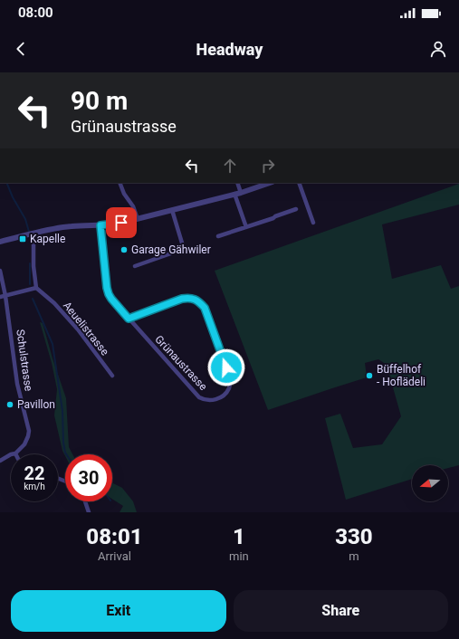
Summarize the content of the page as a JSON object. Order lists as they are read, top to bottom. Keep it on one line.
{"streets":{"street":["Aeuelistrasse","Schulstrasse","Grünaustrasse"]},"places":{"transit":["Kapelle"],"other":["Garage Gähwiler","Büffelhof - Hoflädeli","Pavillon"]},"north":"left","page":{"status":"08:00","header":"Headway","turn":["90 m","Grünaustrasse"],"speed":"22 km/h","limit":"30","eta":["08:01","Arrival","1","min","330","m"],"buttons":["Exit","Share"]}}
